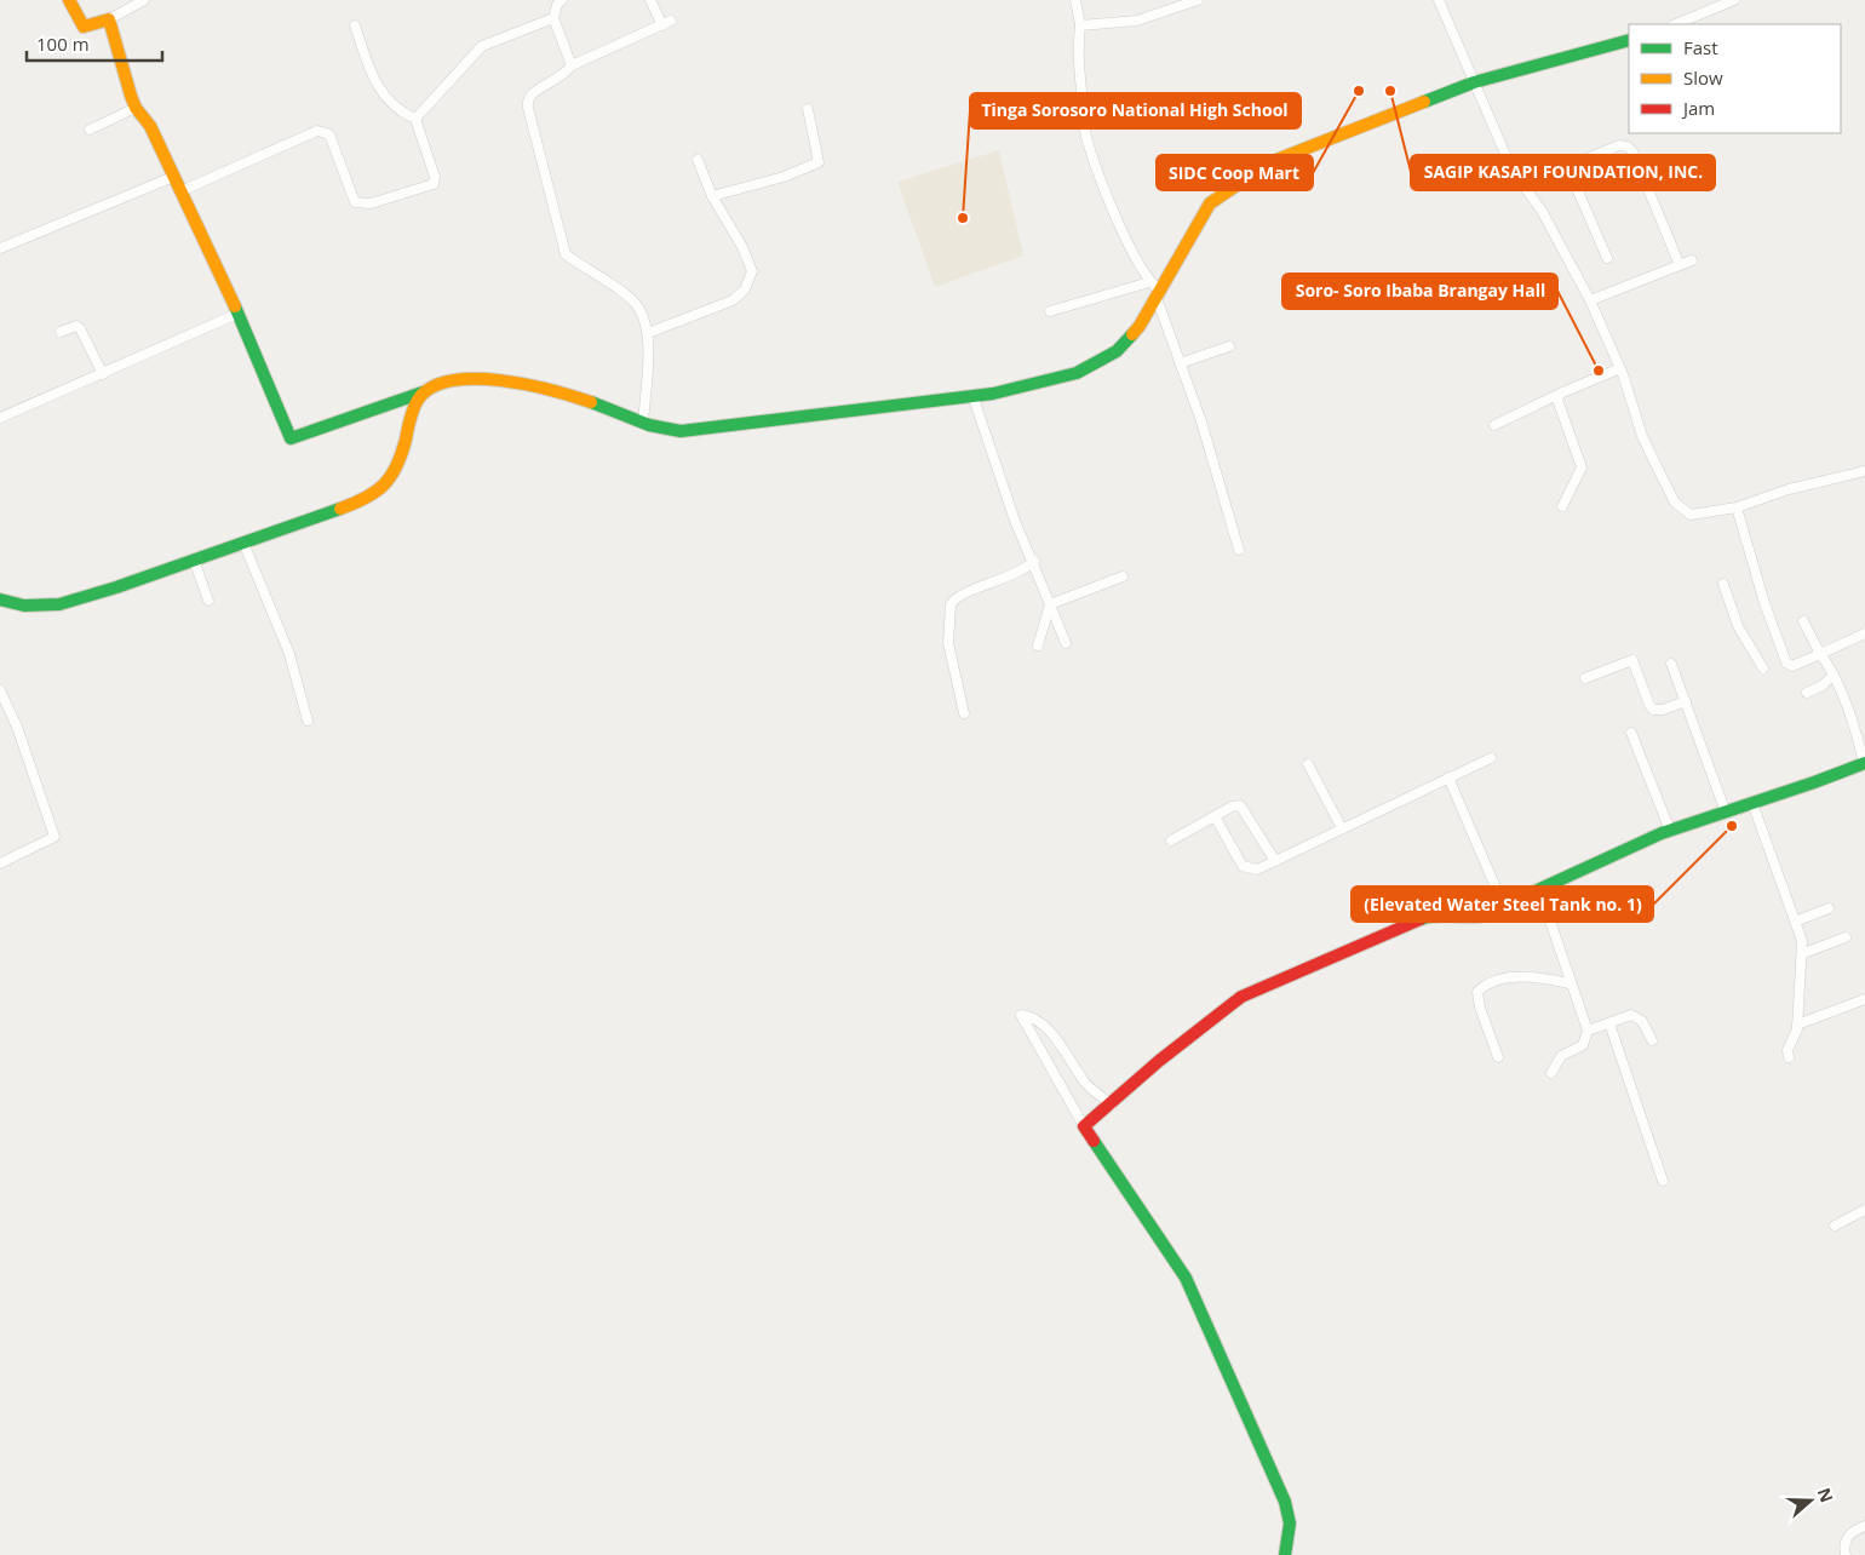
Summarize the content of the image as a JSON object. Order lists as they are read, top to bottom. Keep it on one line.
{"places":["SIDC Coop Mart","SAGIP KASAPI FOUNDATION, INC.","Tinga Sorosoro National High School","Soro- Soro Ibaba Brangay Hall","(Elevated Water Steel Tank no. 1)"],"legend":["Fast","Slow","Jam"],"scale_bar":"100 m","north":"right"}
